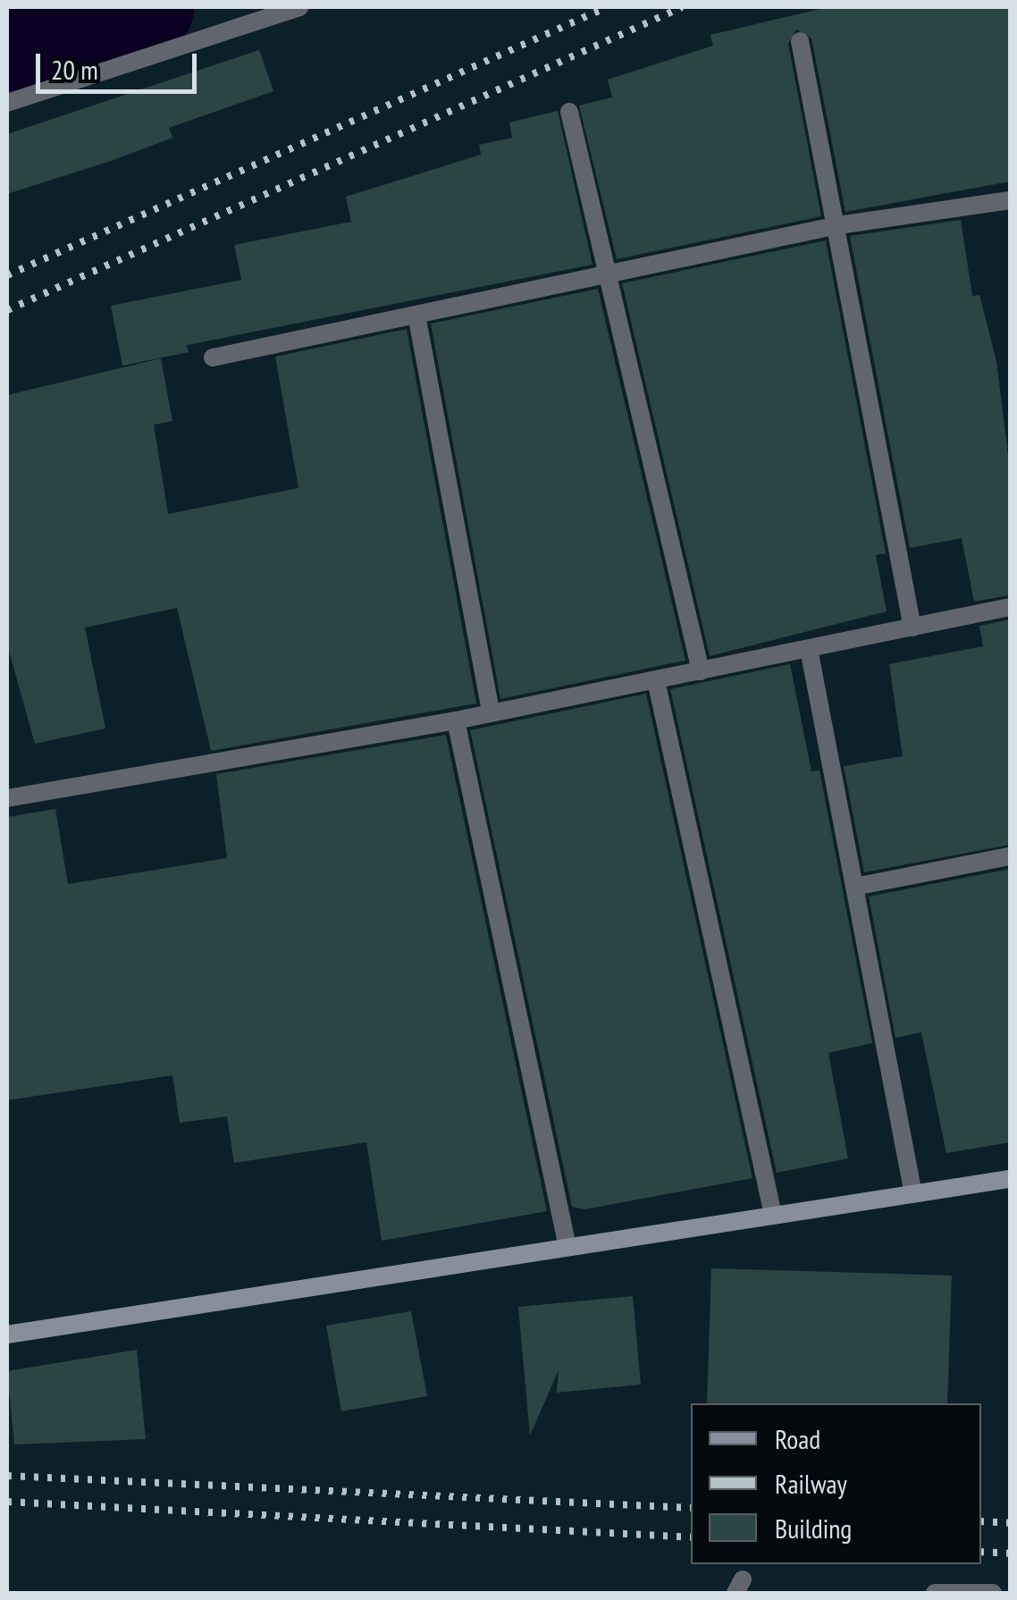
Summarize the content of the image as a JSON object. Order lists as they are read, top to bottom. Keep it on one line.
{"legend":["Road","Railway","Building"],"scale_bar":"20 m"}
